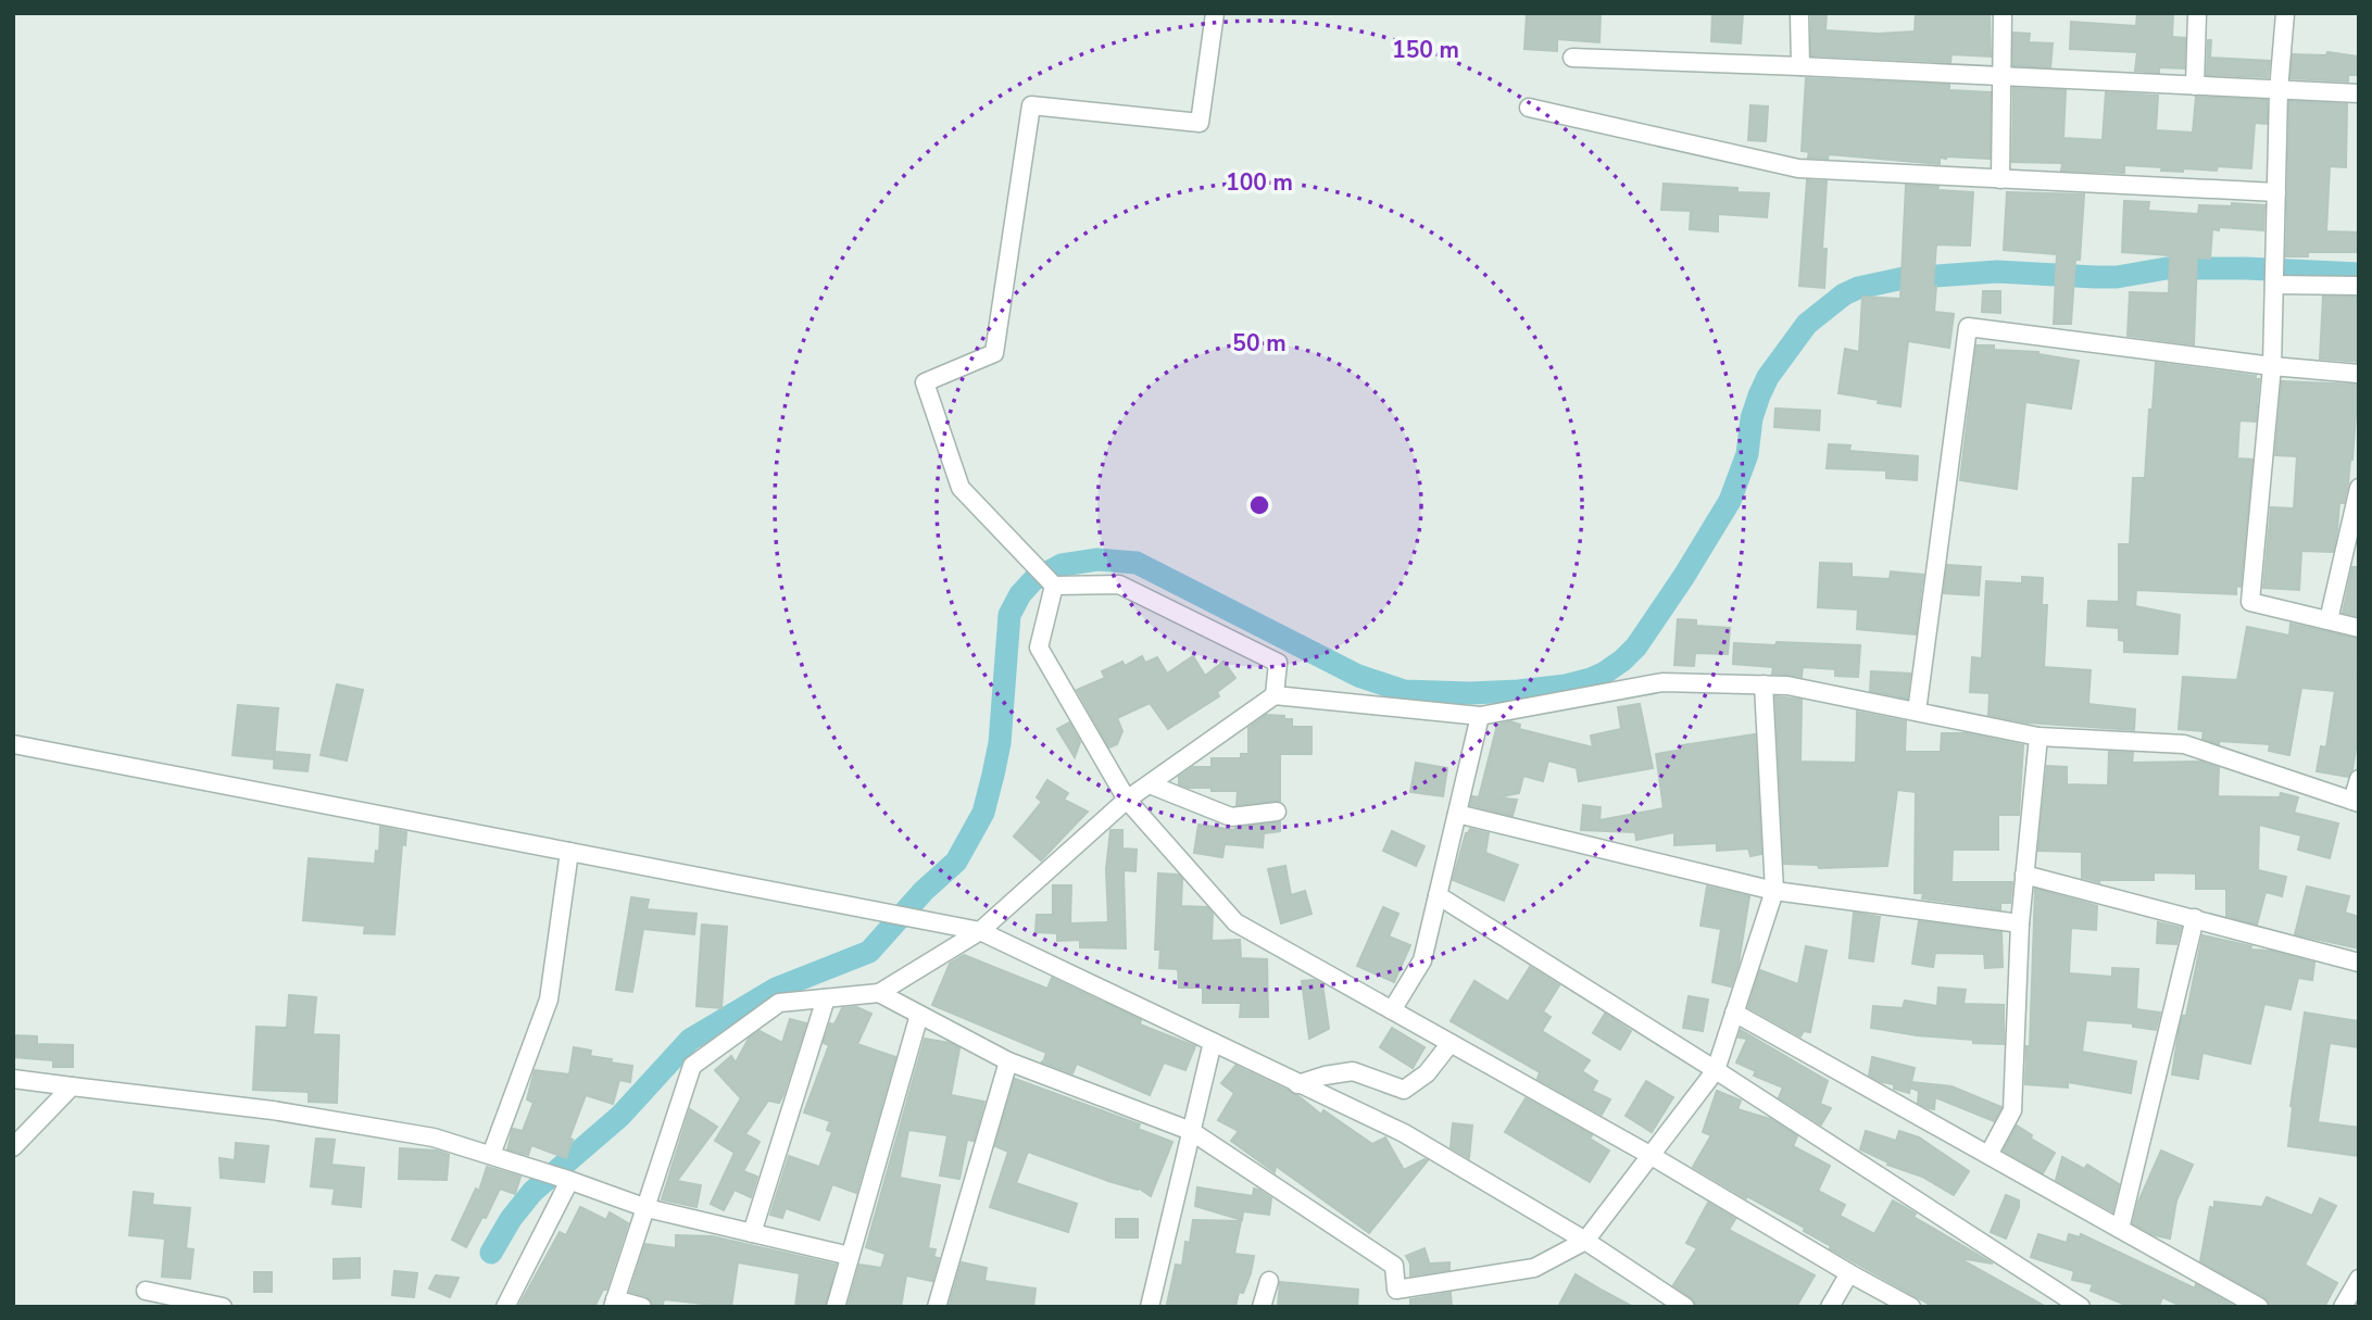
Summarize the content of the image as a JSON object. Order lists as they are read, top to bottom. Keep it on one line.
{"rings":["150 m","100 m","50 m"]}
